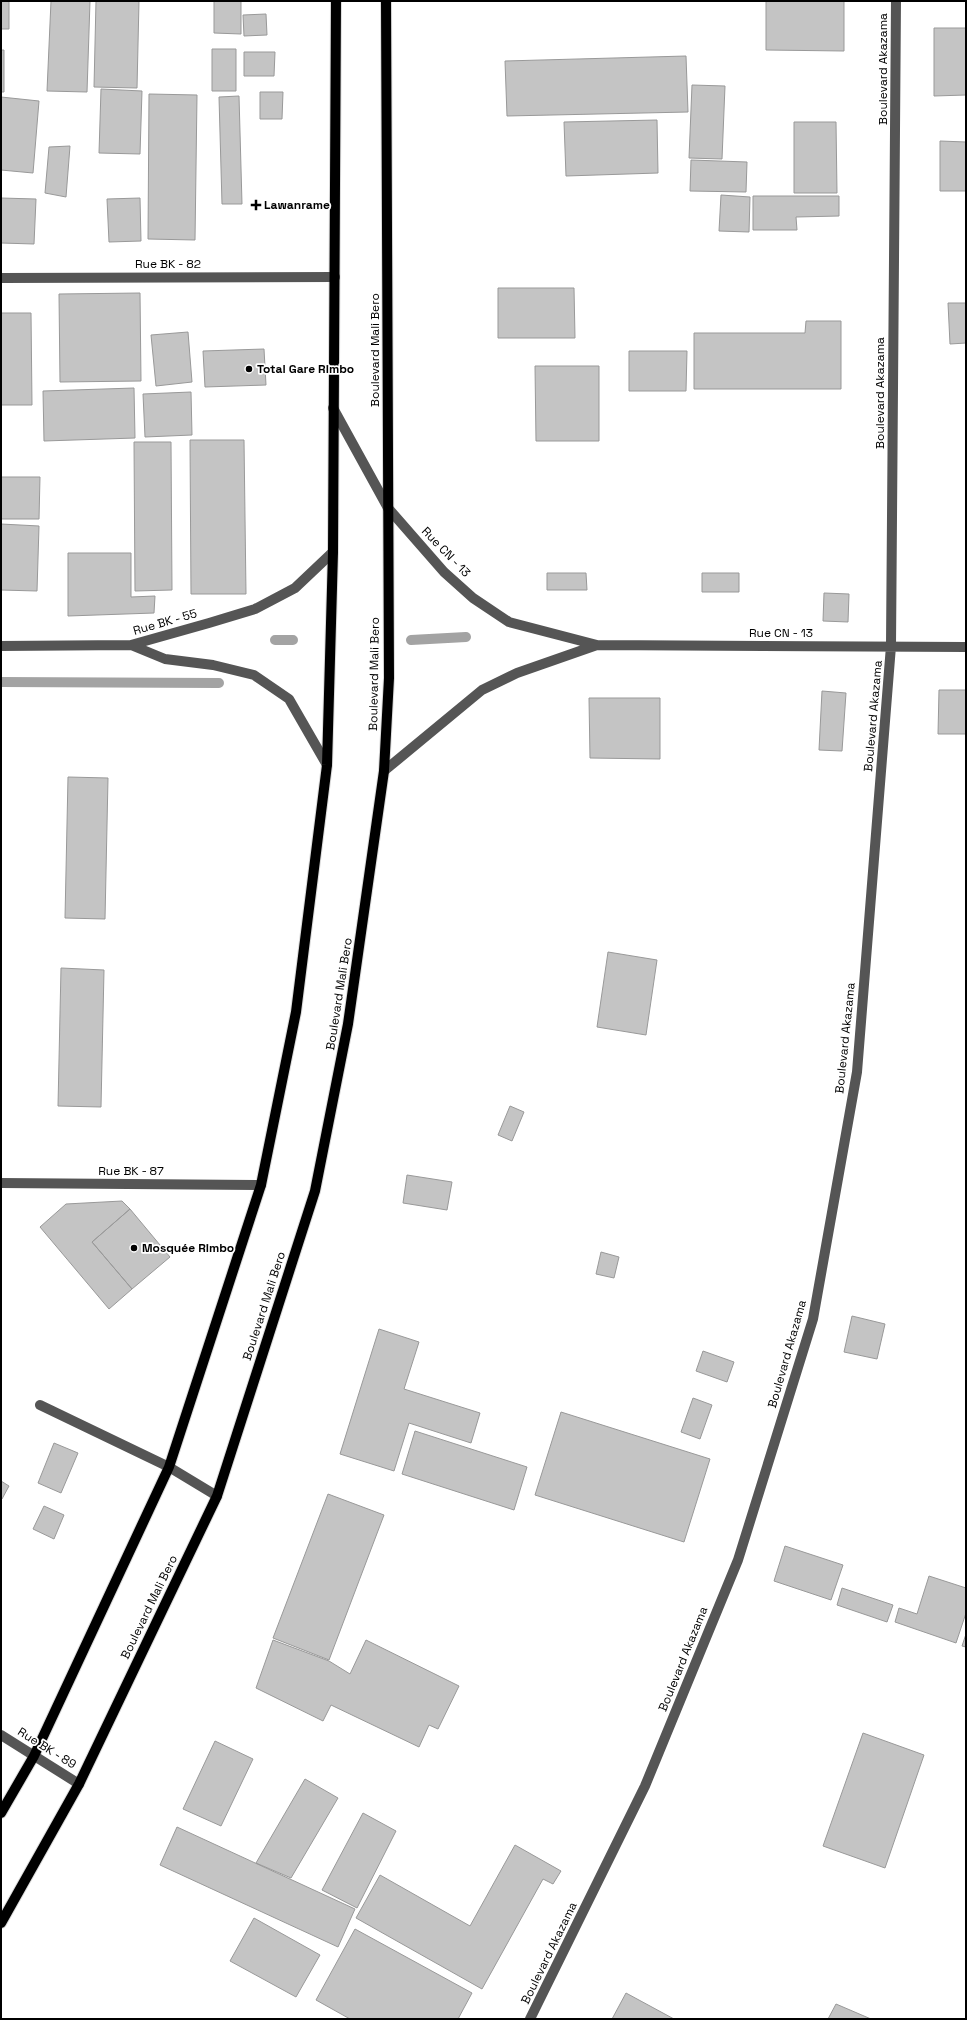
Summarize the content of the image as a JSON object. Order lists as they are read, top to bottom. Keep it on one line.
{"streets":{"main road":["Boulevard Mali Bero"],"street":["Boulevard Akazama","Rue BK - 82","Rue CN - 13","Rue BK - 55","Rue BK - 87","Rue BK - 89"]},"crossings":[["Boulevard Akazama","Rue CN - 13"],["Boulevard Mali Bero","Rue CN - 13"],["Boulevard Mali Bero","Rue BK - 89"]],"places":{"health":["Lawanrame"],"other":["Total Gare Rimbo","Mosquée Rimbo"]}}
